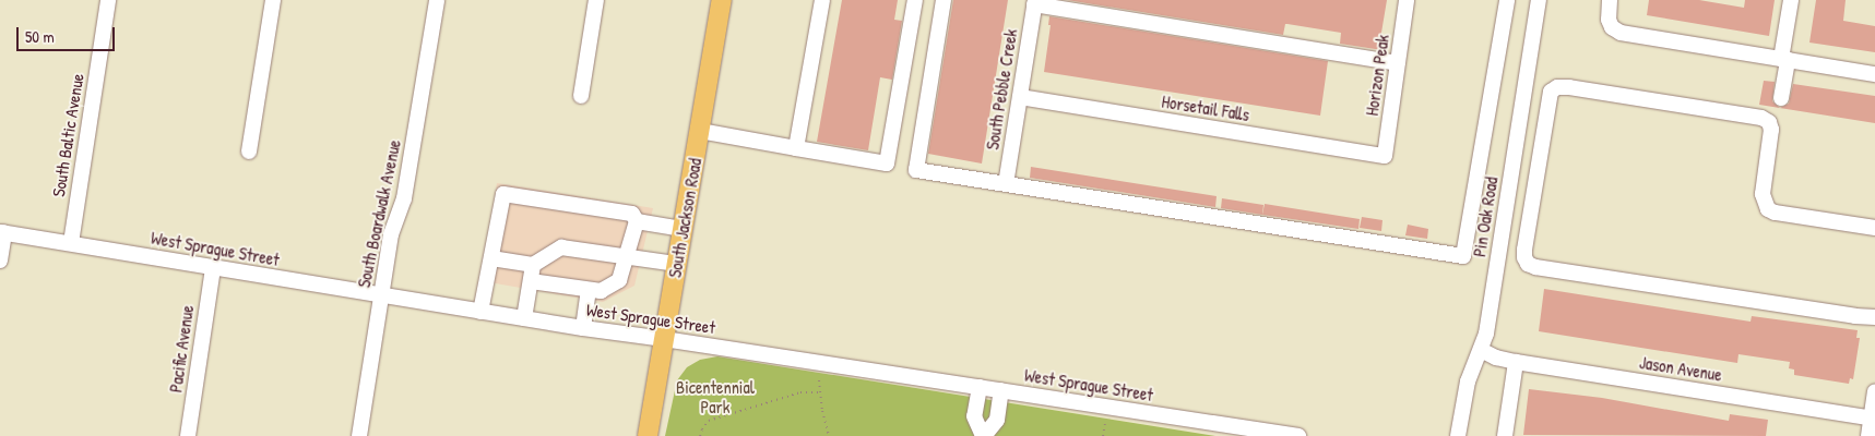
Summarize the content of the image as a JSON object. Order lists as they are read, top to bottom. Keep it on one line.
{"streets":{"main road":["South Jackson Road"],"street":["Horizon Peak","South Pebble Creek","Horsetail Falls","South Baltic Avenue","South Boardwalk Avenue","Pin Oak Road","West Sprague Street","Pacific Avenue","Jason Avenue"]},"crossings":[["Horizon Peak","Horsetail Falls"],["South Pebble Creek","Horsetail Falls"],["South Baltic Avenue","West Sprague Street"],["South Boardwalk Avenue","West Sprague Street"],["Pin Oak Road","Jason Avenue"],["South Jackson Road","West Sprague Street"],["West Sprague Street","Pacific Avenue"]],"parks":["Bicentennial Park"],"scale_bar":"50 m"}
